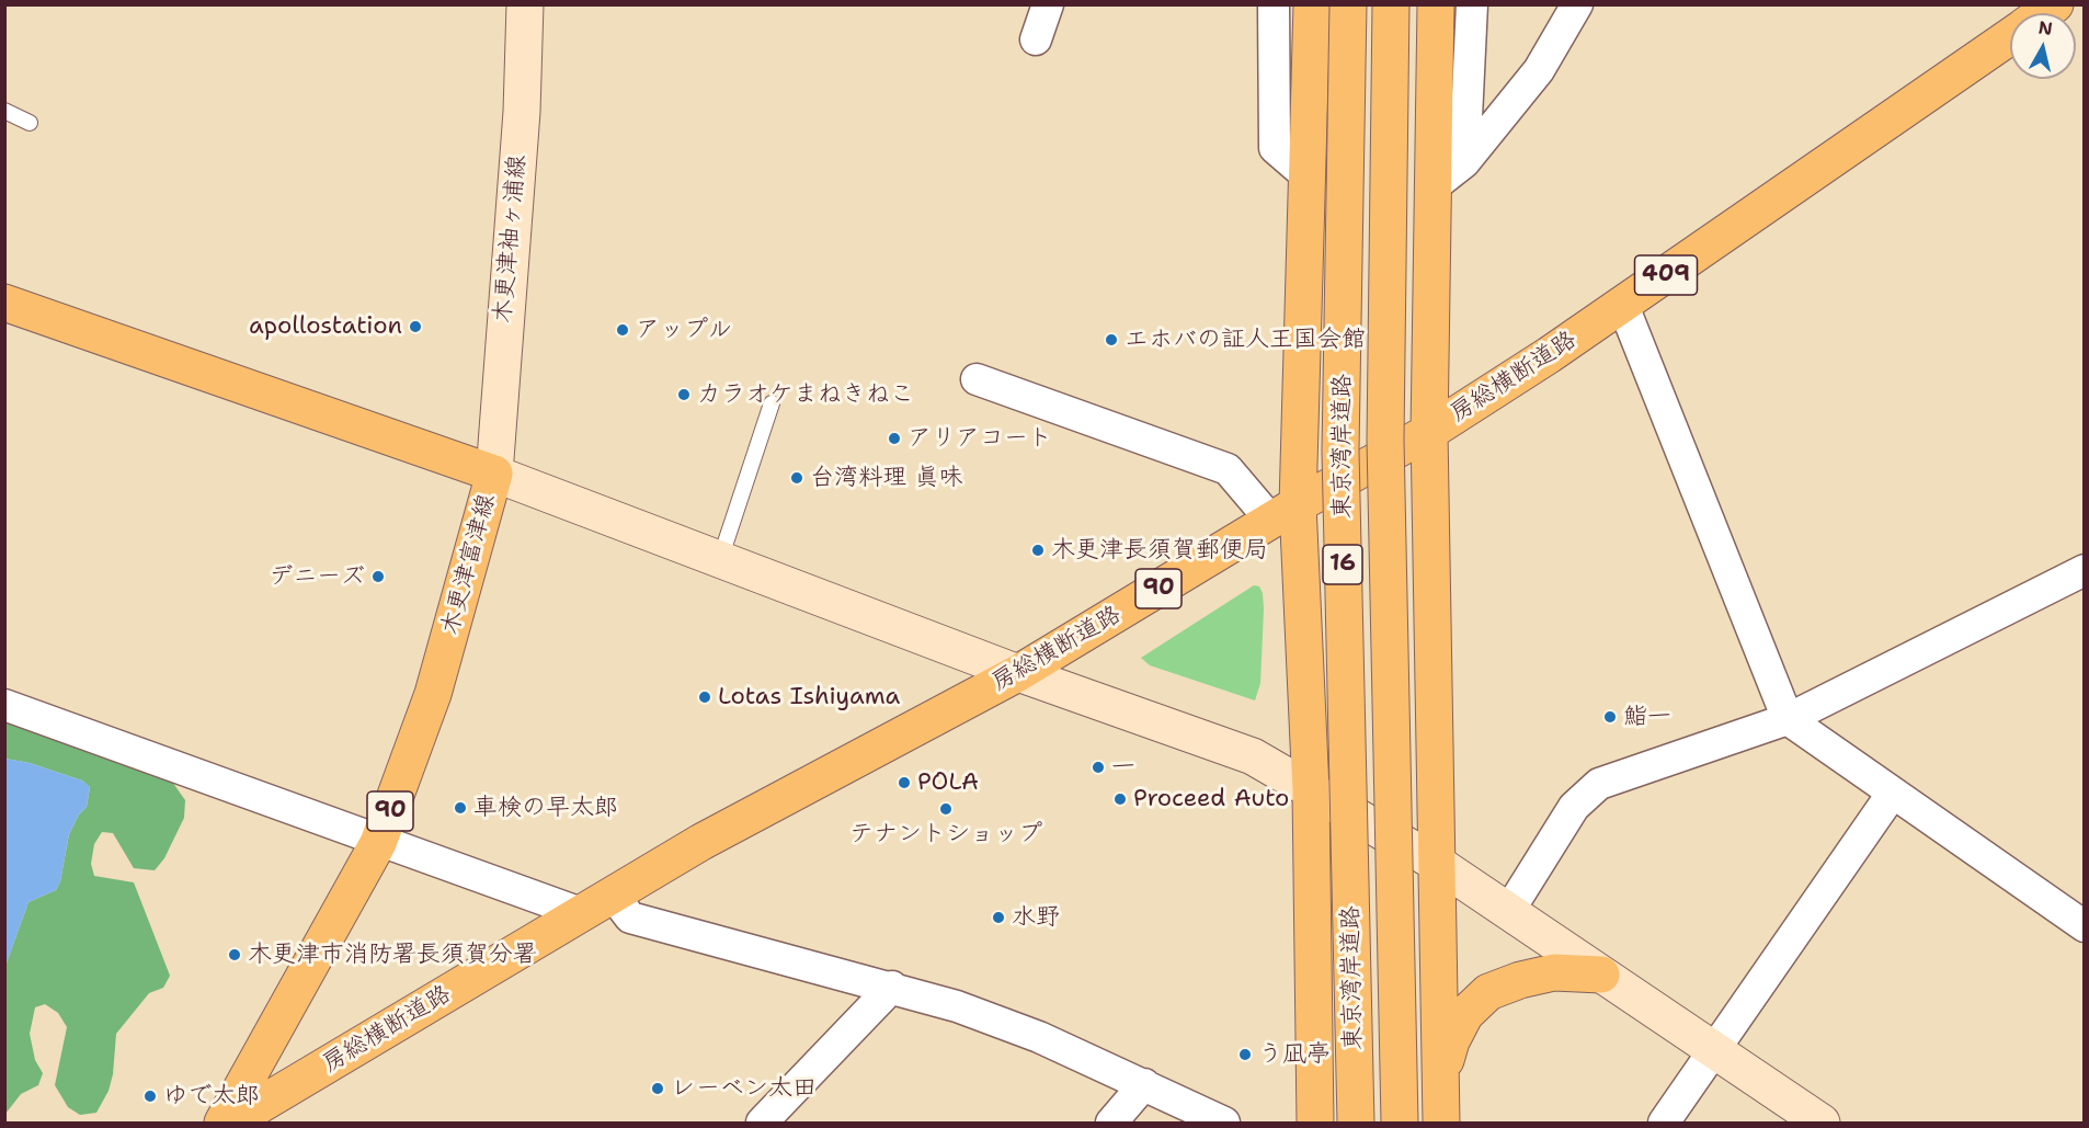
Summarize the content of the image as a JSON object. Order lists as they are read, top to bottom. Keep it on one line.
{"streets":{"main road":["409","房総横断道路","東京湾岸道路","木更津富津線","16","90"],"street":["木更津袖ヶ浦線"]},"crossings":[["木更津袖ヶ浦線","木更津富津線"],["房総横断道路","16"]],"places":["apollostation","アップル","エホバの証人王国会館","カラオケまねきねこ","アリアコート","台湾料理 眞味","木更津長須賀郵便局","デニーズ","Lotas Ishiyama","鮨一","一","POLA","Proceed Auto","車検の早太郎","テナントショップ","水野","木更津市消防署長須賀分署","う凪亭","レーベン太田","ゆで太郎"],"north":"top"}
